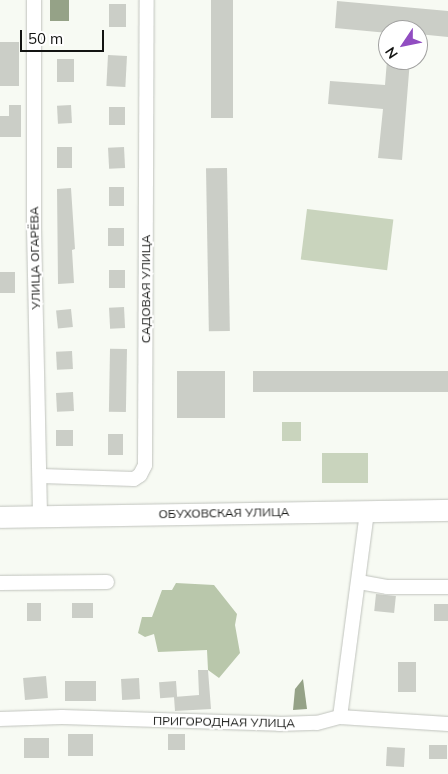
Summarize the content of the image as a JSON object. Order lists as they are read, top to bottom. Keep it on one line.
{"streets":{"main road":["ОБУХОВСКАЯ УЛИЦА"],"street":["УЛИЦА ОГАРЁВА","САДОВАЯ УЛИЦА","ПРИГОРОДНАЯ УЛИЦА"]},"crossings":[["УЛИЦА ОГАРЁВА","САДОВАЯ УЛИЦА"],["УЛИЦА ОГАРЁВА","ОБУХОВСКАЯ УЛИЦА"]],"scale_bar":"50 m","north":"bottom left"}
